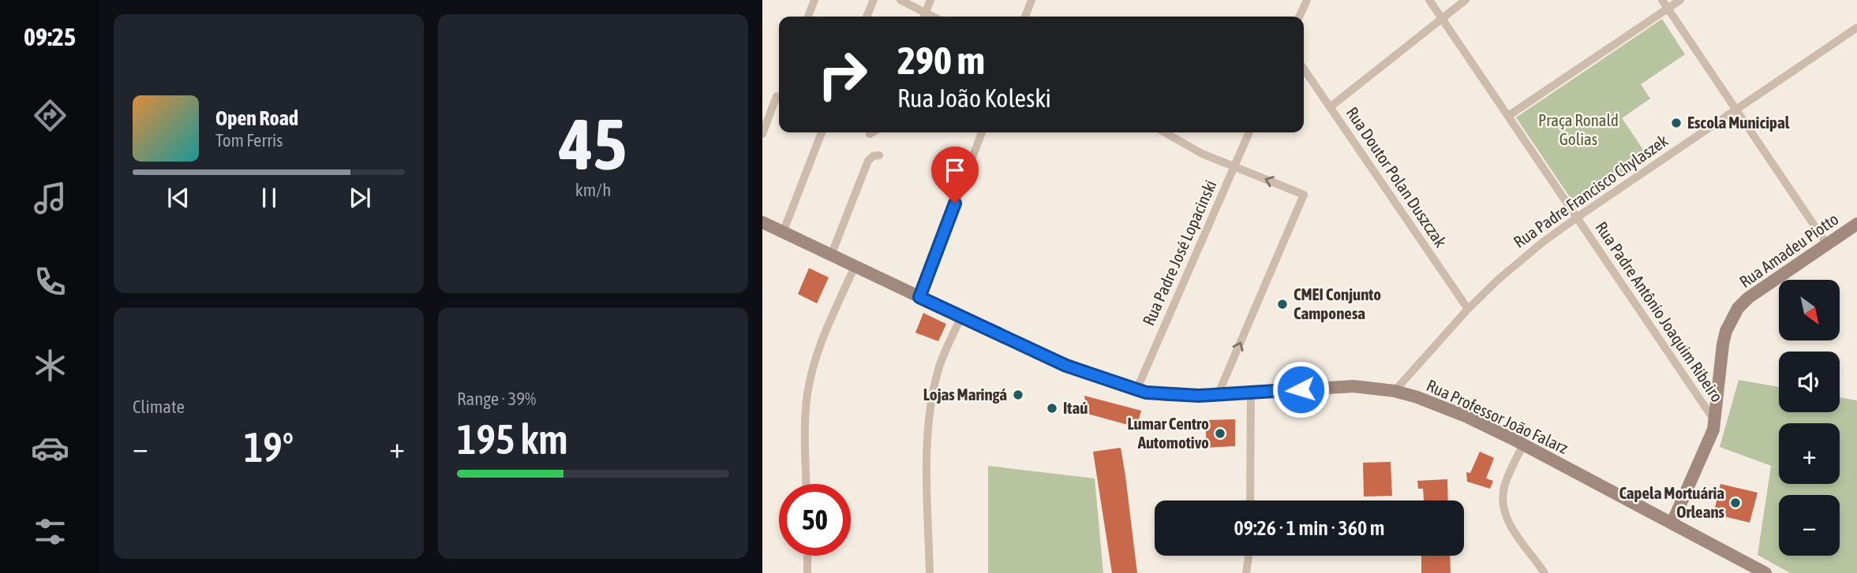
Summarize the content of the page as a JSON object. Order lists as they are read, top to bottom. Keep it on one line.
{"streets":{"main road":["Rua Amadeu Piotto","Rua Professor João Falarz"],"street":["Rua Doutor Polan Duszczak","Rua Padre Francisco Chylaszek","Rua Padre José Lopacinski","Rua Padre Antônio Joaquim Ribeiro"]},"crossings":[["Rua Doutor Polan Duszczak","Rua Padre Francisco Chylaszek"],["Rua Padre Francisco Chylaszek","Rua Padre Antônio Joaquim Ribeiro"],["Rua Padre Francisco Chylaszek","Rua Professor João Falarz"],["Rua Amadeu Piotto","Rua Padre Antônio Joaquim Ribeiro"],["Rua Amadeu Piotto","Rua Professor João Falarz"],["Rua Padre José Lopacinski","Rua Professor João Falarz"]],"parks":["Praça Ronald Golias"],"places":["Escola Municipal","CMEI Conjunto Camponesa","Lojas Maringá","Itaú","Lumar Centro Automotivo","Capela Mortuária Orleans"],"north":"bottom right","page":{"tabs":"09:25","tile":[["45","km/h"],"Climate",["Range · 39%","195 km"]],"turn":["290 m","Rua João Koleski"],"song":["Open Road","Tom Ferris"],"map_buttons":["+","−"],"heat":["−","19°","+"],"limit":"50","trip":"09:26 · 1 min · 360 m"}}
